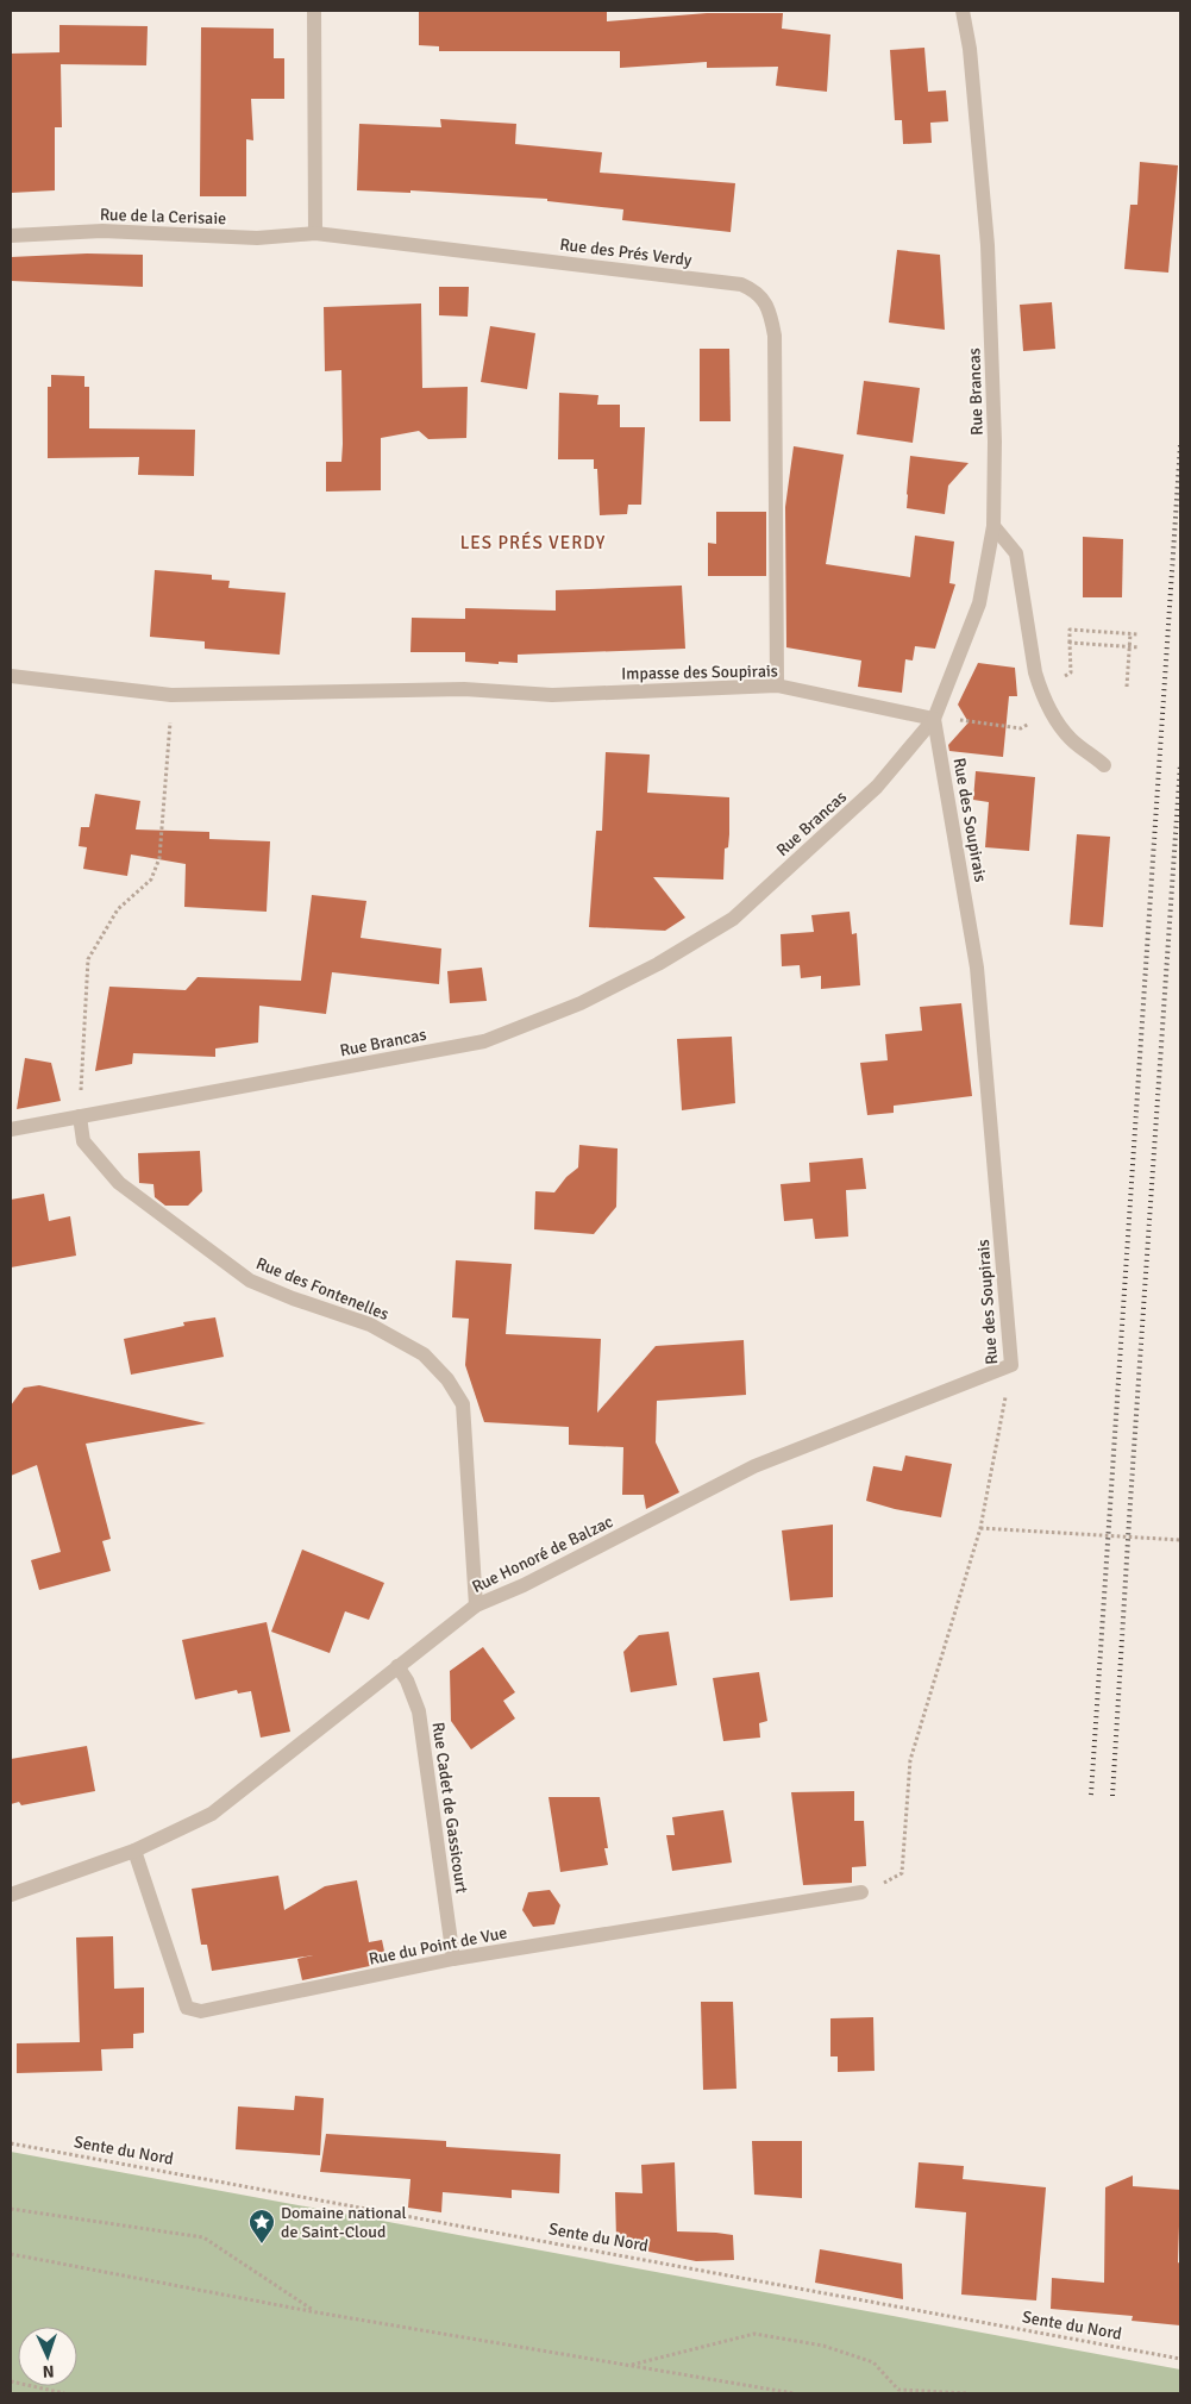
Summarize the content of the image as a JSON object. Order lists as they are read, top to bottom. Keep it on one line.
{"streets":{"street":["Rue de la Cerisaie","Rue des Prés Verdy","Rue Brancas","Impasse des Soupirais","Rue des Soupirais","Rue des Fontenelles","Rue Honoré de Balzac","Rue Cadet de Gassicourt","Rue du Point de Vue"],"path":["Sente du Nord"]},"crossings":[["Rue de la Cerisaie","Rue des Prés Verdy"],["Rue des Prés Verdy","Impasse des Soupirais"],["Rue Brancas","Impasse des Soupirais"],["Rue Brancas","Rue des Soupirais"],["Rue Brancas","Rue des Fontenelles"],["Impasse des Soupirais","Rue des Soupirais"],["Rue des Soupirais","Rue Honoré de Balzac"],["Rue des Fontenelles","Rue Honoré de Balzac"],["Rue Honoré de Balzac","Rue Cadet de Gassicourt"],["Rue Honoré de Balzac","Rue du Point de Vue"],["Rue Cadet de Gassicourt","Rue du Point de Vue"]],"districts":["LES PRÉS VERDY"],"places":{"place":["Domaine national de Saint-Cloud"]},"north":"bottom"}
